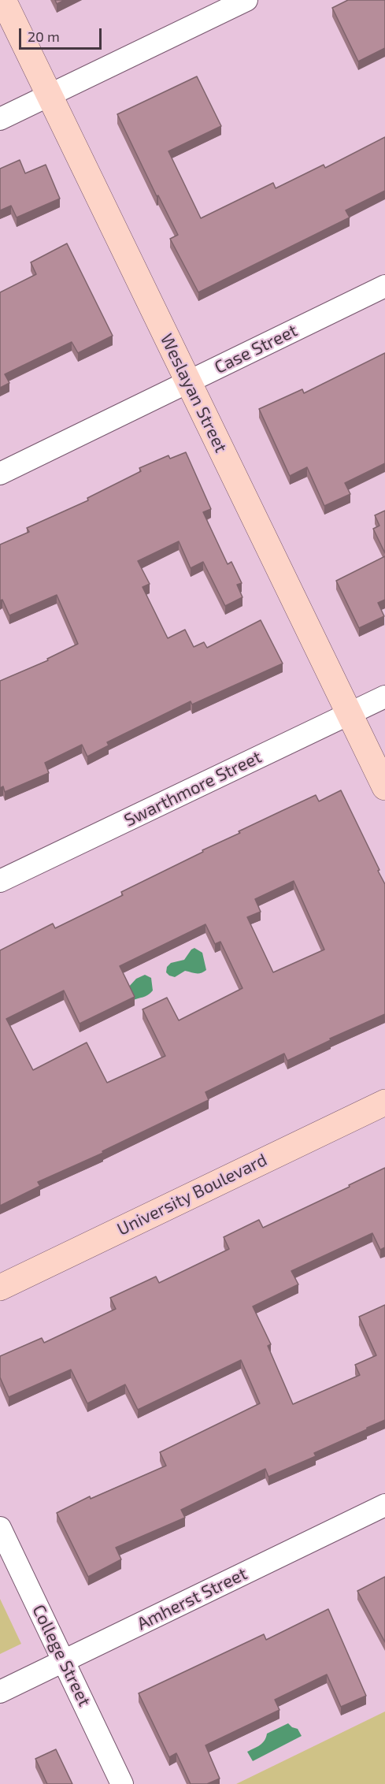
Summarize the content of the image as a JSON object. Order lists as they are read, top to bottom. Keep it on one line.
{"streets":{"main road":["Weslayan Street","University Boulevard"],"street":["Case Street","Swarthmore Street","Amherst Street","College Street"]},"crossings":[["Case Street","Weslayan Street"],["Weslayan Street","Swarthmore Street"],["Amherst Street","College Street"]],"scale_bar":"20 m"}
